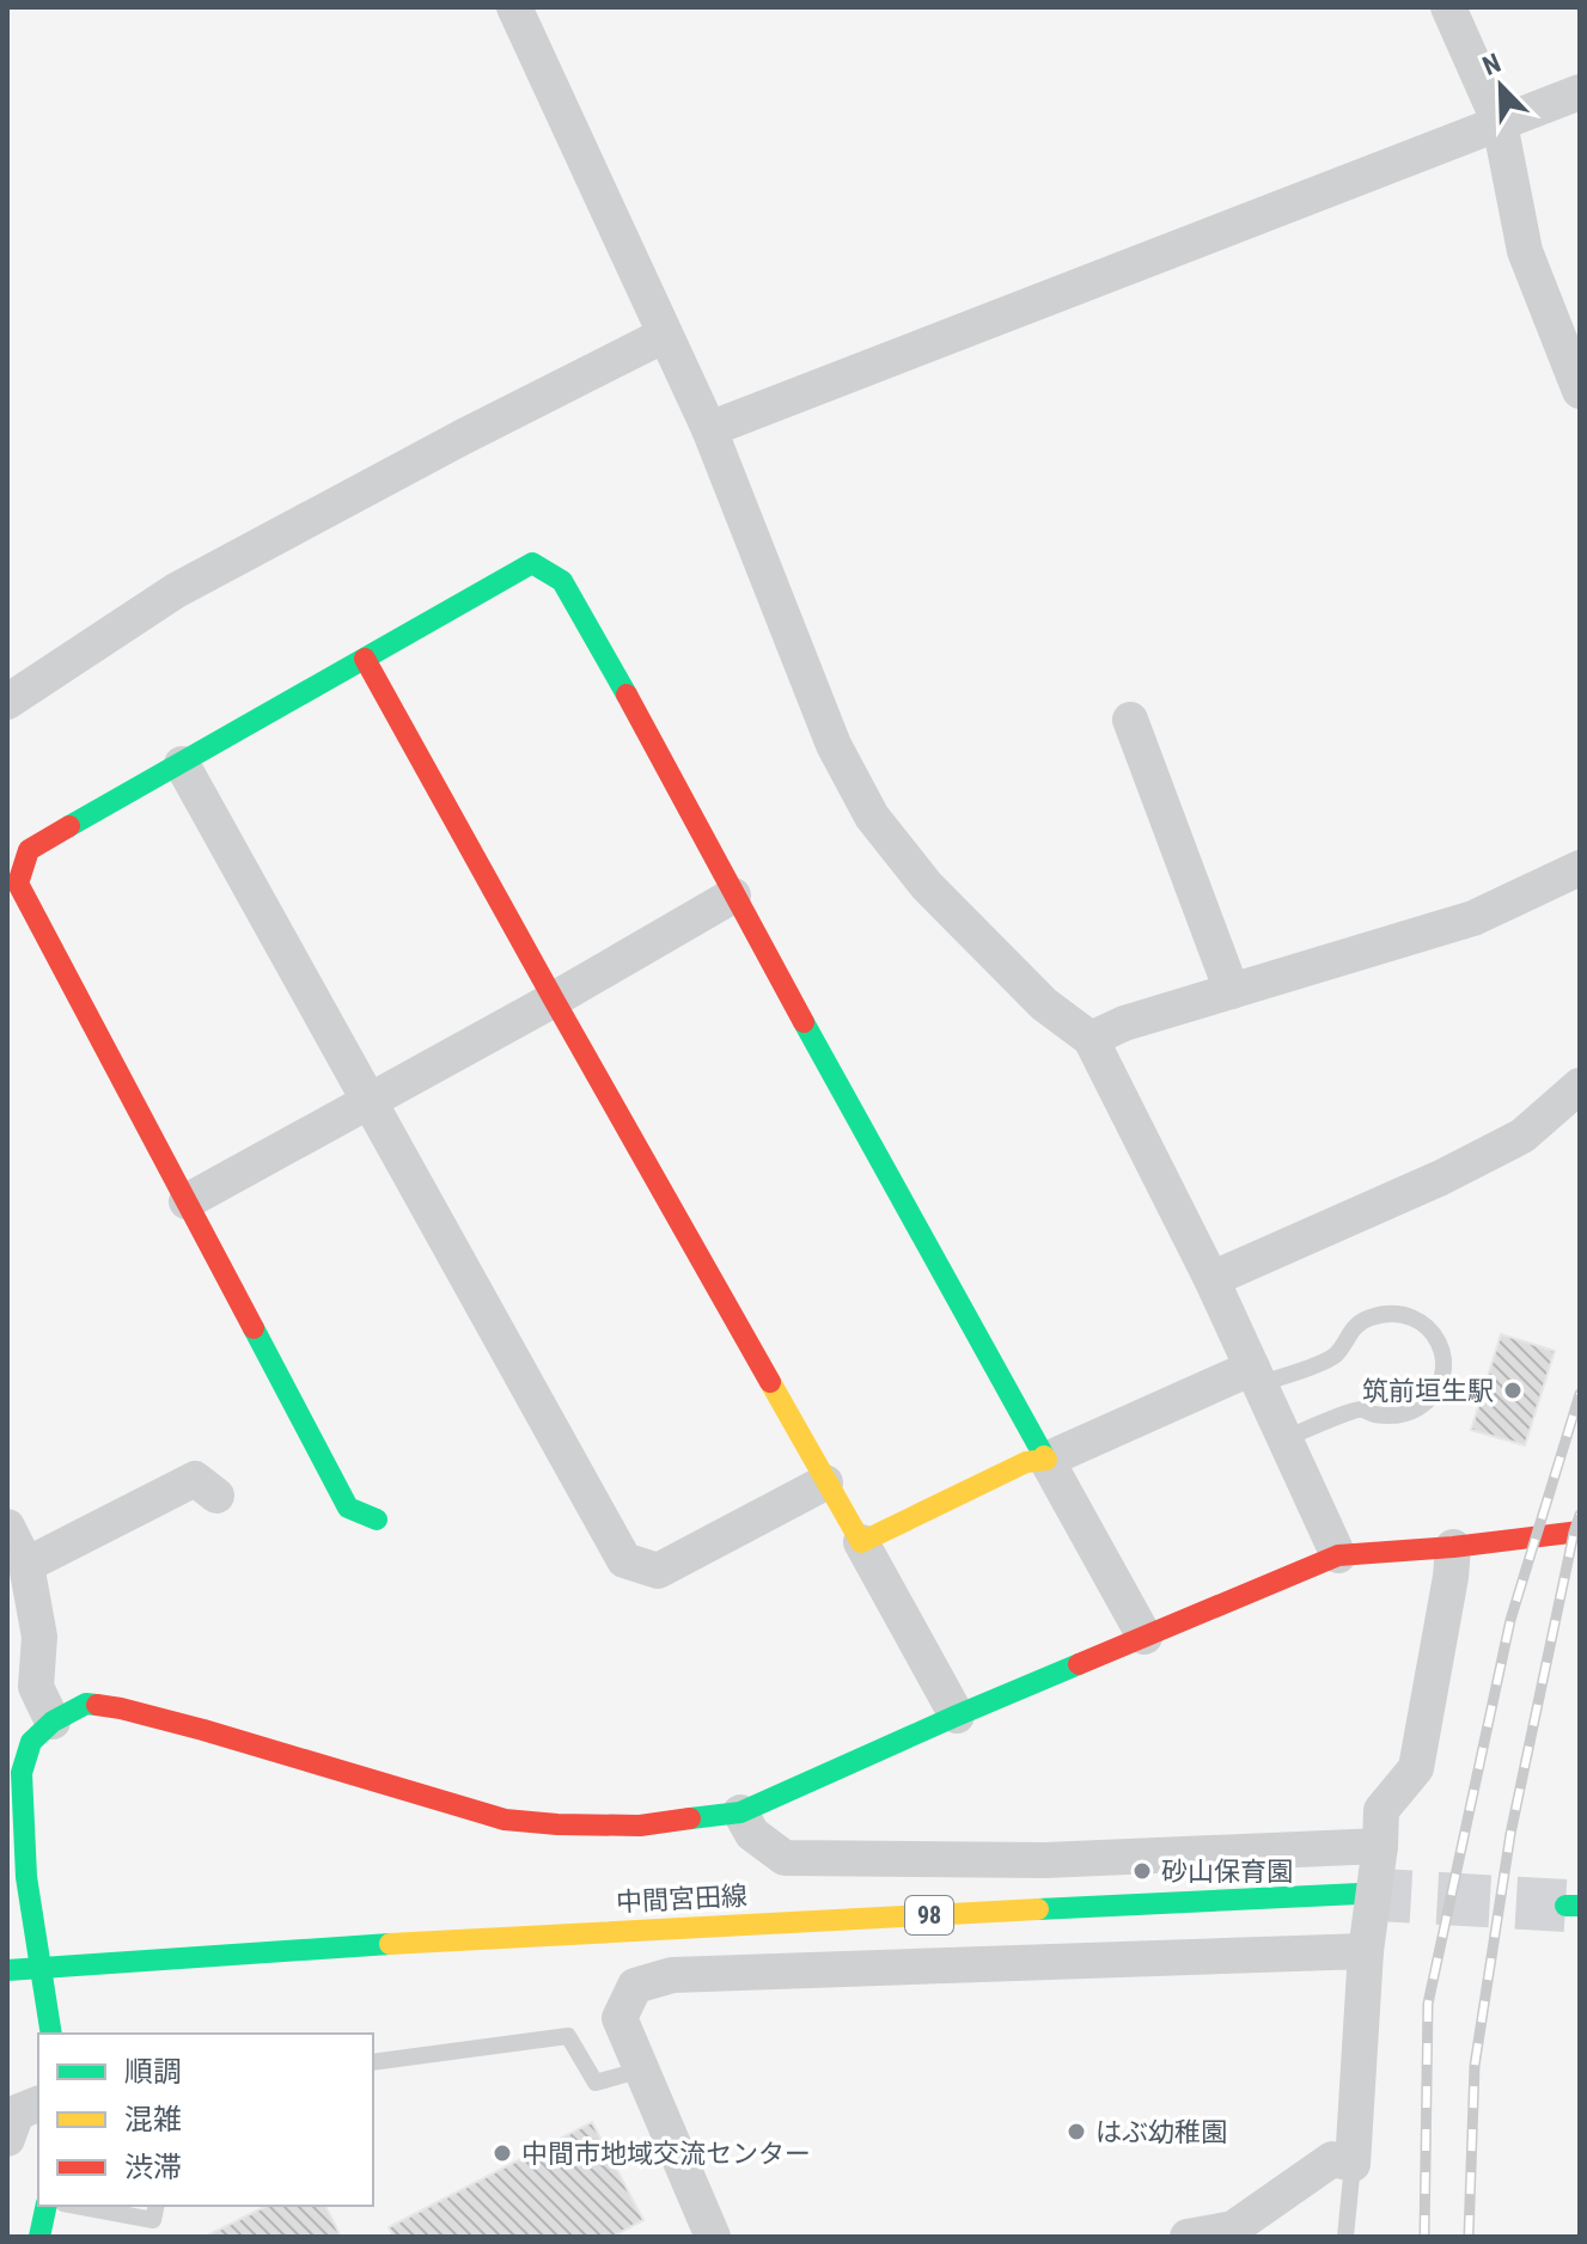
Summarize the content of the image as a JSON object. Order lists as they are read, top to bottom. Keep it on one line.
{"streets":{"street":["中間宮田線","98"]},"places":["筑前垣生駅","砂山保育園","はぶ幼稚園","中間市地域交流センター"],"legend":["順調","混雑","渋滞"],"north":"top left"}
